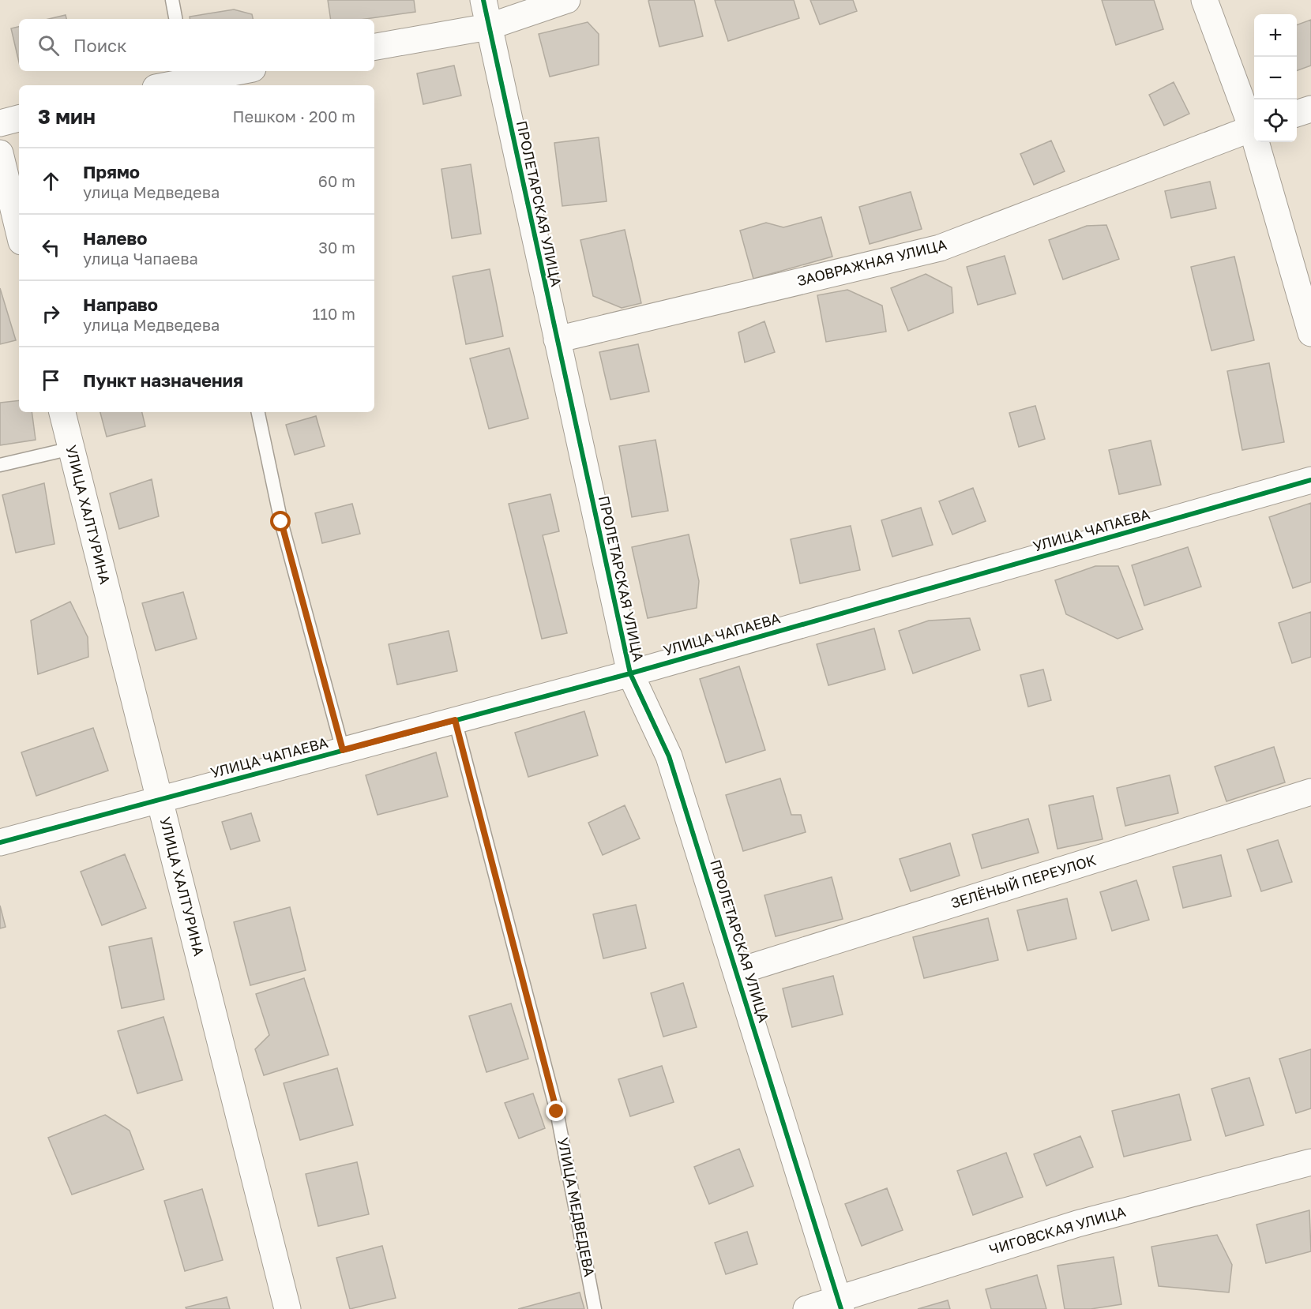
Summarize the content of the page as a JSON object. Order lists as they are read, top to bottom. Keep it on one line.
{"streets":{"street":["ПРОЛЕТАРСКАЯ УЛИЦА","ЗАОВРАЖНАЯ УЛИЦА","УЛИЦА ХАЛТУРИНА","УЛИЦА ЧАПАЕВА","ЗЕЛЁНЫЙ ПЕРЕУЛОК","ЧИГОВСКАЯ УЛИЦА"],"lane":["УЛИЦА МЕДВЕДЕВА"]},"crossings":[["ПРОЛЕТАРСКАЯ УЛИЦА","ЗАОВРАЖНАЯ УЛИЦА"],["ПРОЛЕТАРСКАЯ УЛИЦА","УЛИЦА ЧАПАЕВА"],["ПРОЛЕТАРСКАЯ УЛИЦА","ЗЕЛЁНЫЙ ПЕРЕУЛОК"],["ПРОЛЕТАРСКАЯ УЛИЦА","ЧИГОВСКАЯ УЛИЦА"],["УЛИЦА ХАЛТУРИНА","УЛИЦА ЧАПАЕВА"],["УЛИЦА ЧАПАЕВА","УЛИЦА МЕДВЕДЕВА"]],"page":{"map_buttons":["+","−"],"search":"Поиск","heading":["3 мин","Пешком · 200 m"],"list":[["Прямо","улица Медведева","60 m"],["Налево","улица Чапаева","30 m"],["Направо","улица Медведева","110 m"],"Пункт назначения"]}}
